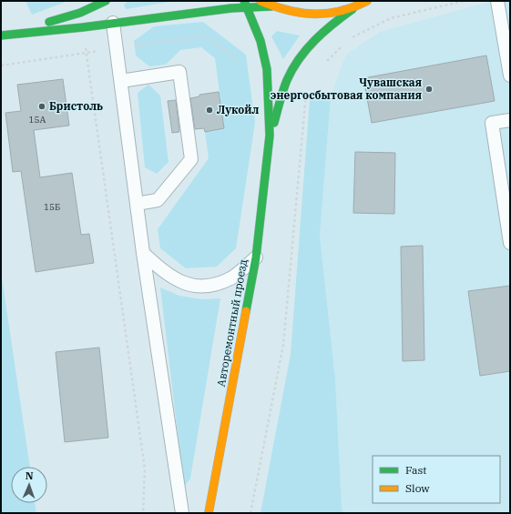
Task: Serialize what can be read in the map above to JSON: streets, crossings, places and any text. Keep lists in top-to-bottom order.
{
  "streets": {
    "street": ["Авторемонтный проезд"]
  },
  "places": ["Чувашская энергосбытовая компания", "Бристоль", "Лукойл"],
  "house_numbers": ["15А", "15Б"],
  "legend": ["Fast", "Slow"],
  "north": "top"
}
